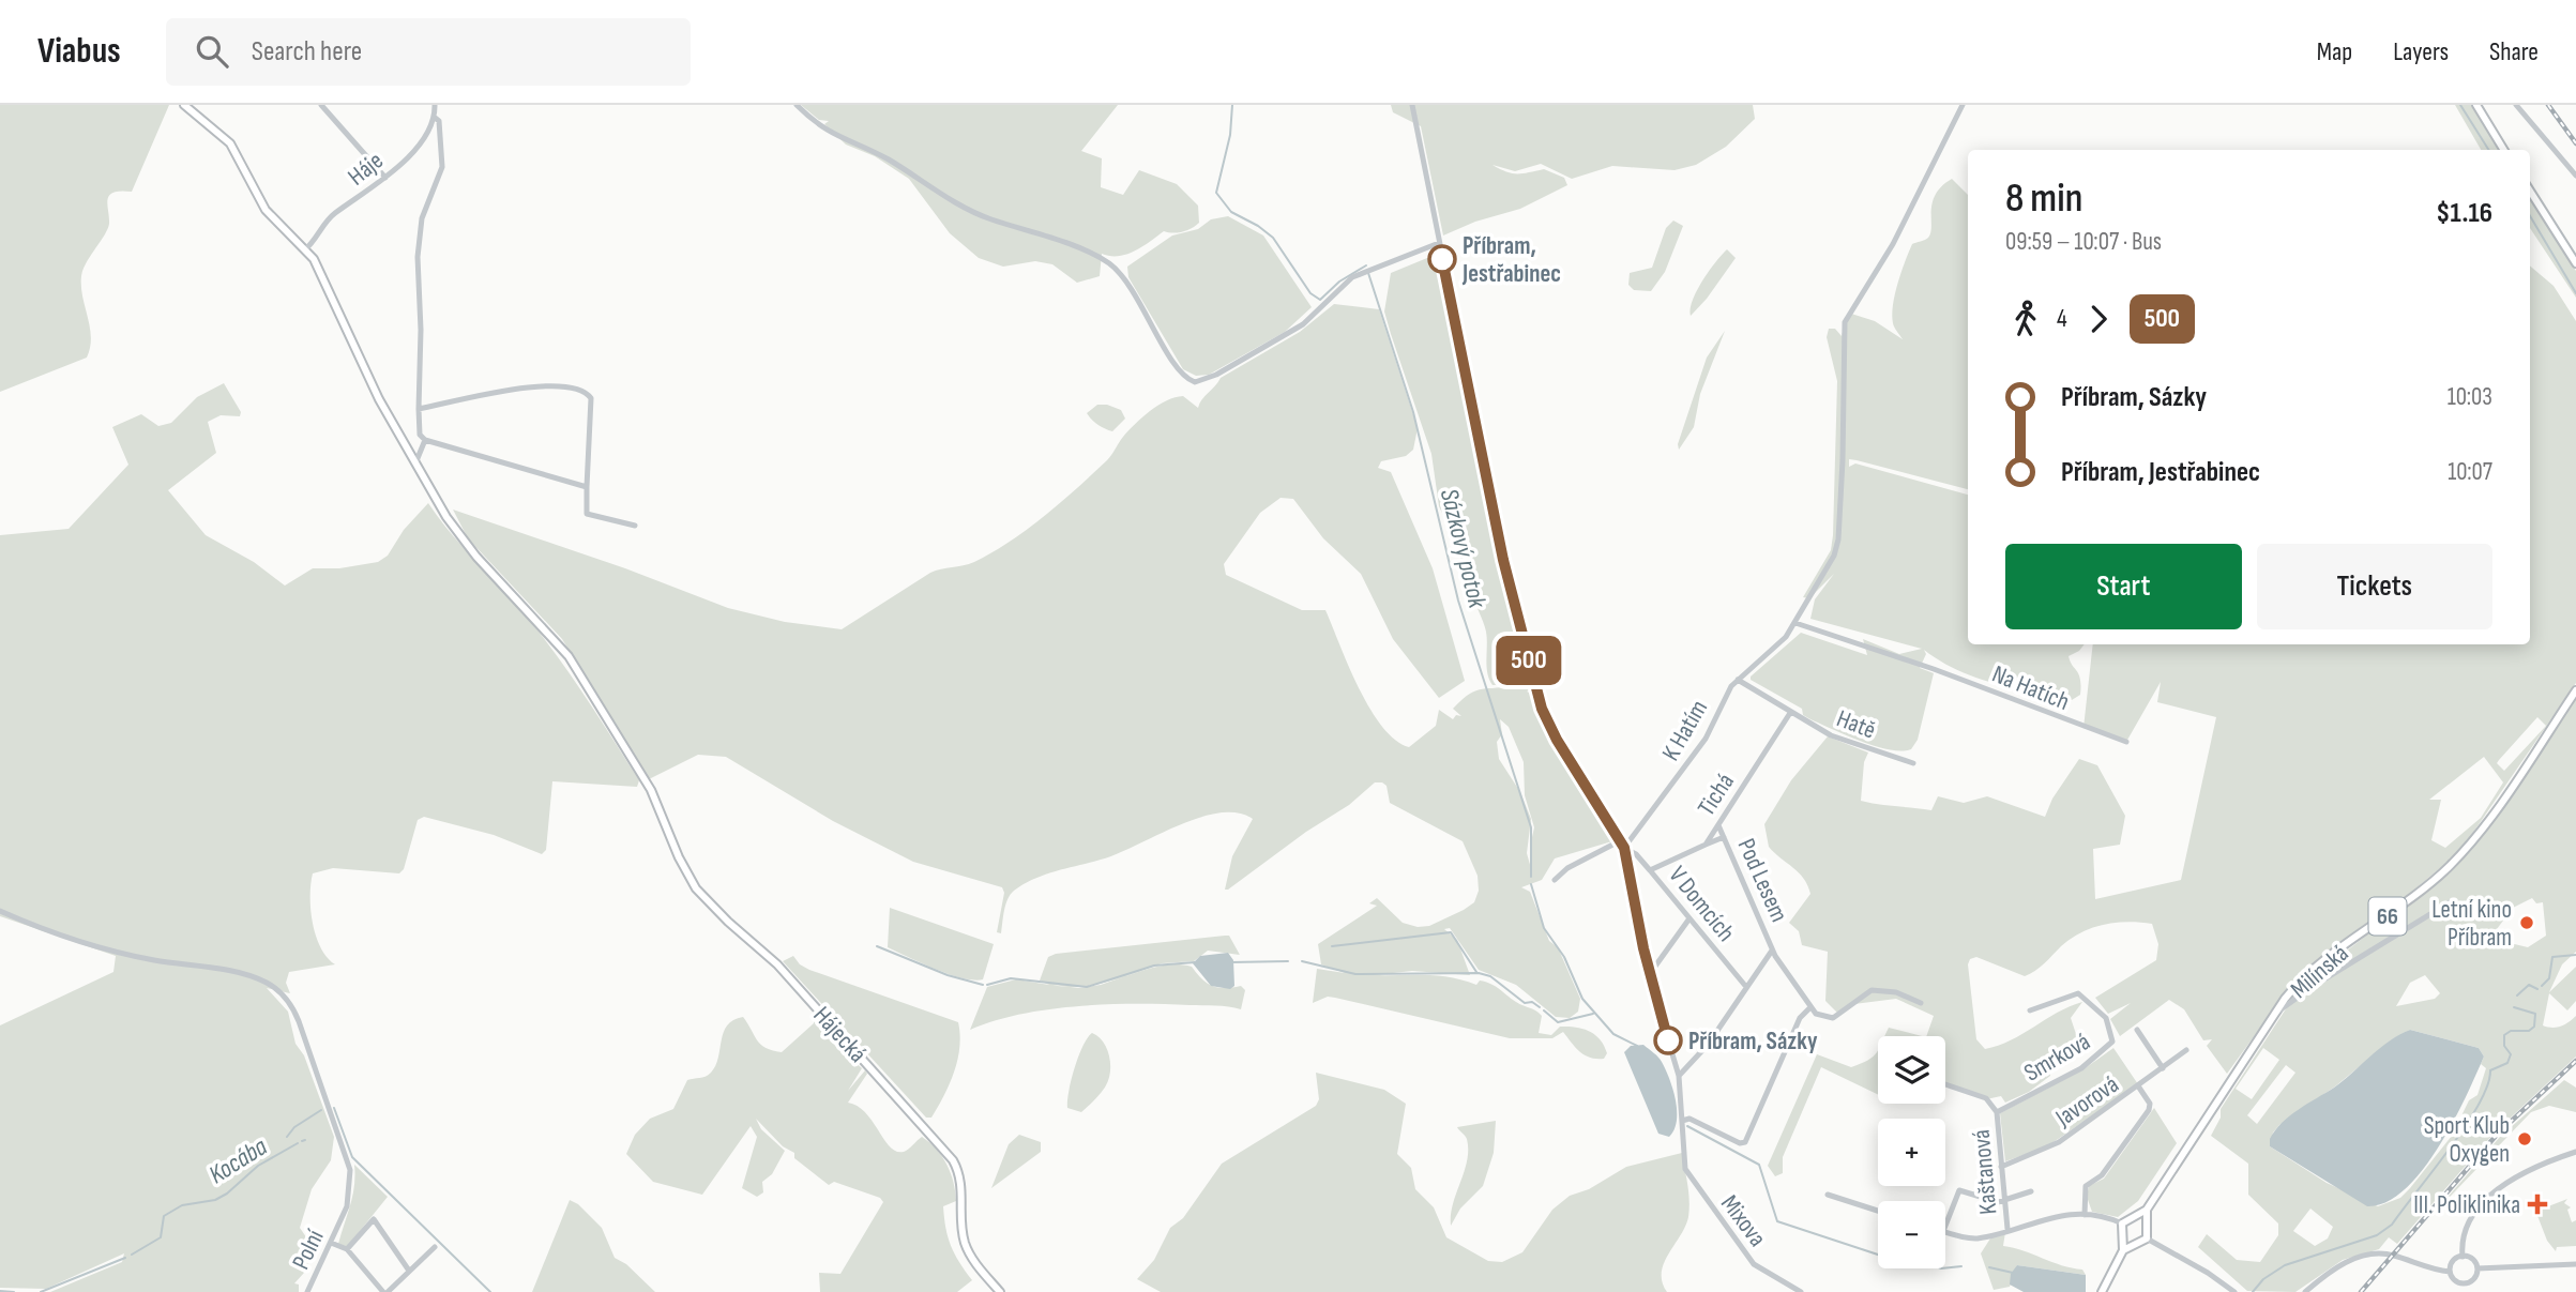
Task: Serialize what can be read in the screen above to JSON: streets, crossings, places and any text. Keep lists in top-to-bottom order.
{
  "streets": {
    "main road": ["66", "Milínská", "Hájecká"],
    "street": [
      "Háje",
      "Na Hatích",
      "Hatě",
      "K Hatím",
      "Tichá",
      "Pod Lesem",
      "V Domcích",
      "Smrková",
      "Javorová",
      "Kaštanová",
      "Mixova",
      "Polní"
    ]
  },
  "crossings": [
    ["Háje", "Hájecká"],
    ["Na Hatích", "K Hatím"],
    ["Hatě", "Tichá"],
    ["K Hatím", "V Domcích"],
    ["K Hatím", "Mixova"],
    ["Tichá", "Pod Lesem"],
    ["Tichá", "V Domcích"],
    ["V Domcích", "Mixova"],
    ["Smrková", "Kaštanová"],
    ["Javorová", "Kaštanová"]
  ],
  "water": ["Sázkový potok", "Kocába"],
  "places": {
    "other": [
      "Příbram, Jestřabinec",
      "Letní kino Příbram",
      "Příbram, Sázky",
      "Sport Klub Oxygen"
    ],
    "health": ["III. Poliklinika"]
  },
  "lines": ["bus line 500"],
  "page": {
    "header": "Viabus",
    "search": "Search here",
    "nav": ["Map", "Layers", "Share"],
    "on_map": "500",
    "heading": ["8 min", "09:59 – 10:07 · Bus", "$1.16"],
    "legs": ["4", "500"],
    "list": [
      {
        "name": "Příbram, Sázky",
        "value": "10:03"
      },
      {
        "name": "Příbram, Jestřabinec",
        "value": "10:07"
      }
    ],
    "buttons": ["Start", "Tickets"],
    "map_buttons": ["+", "−"]
  }
}
